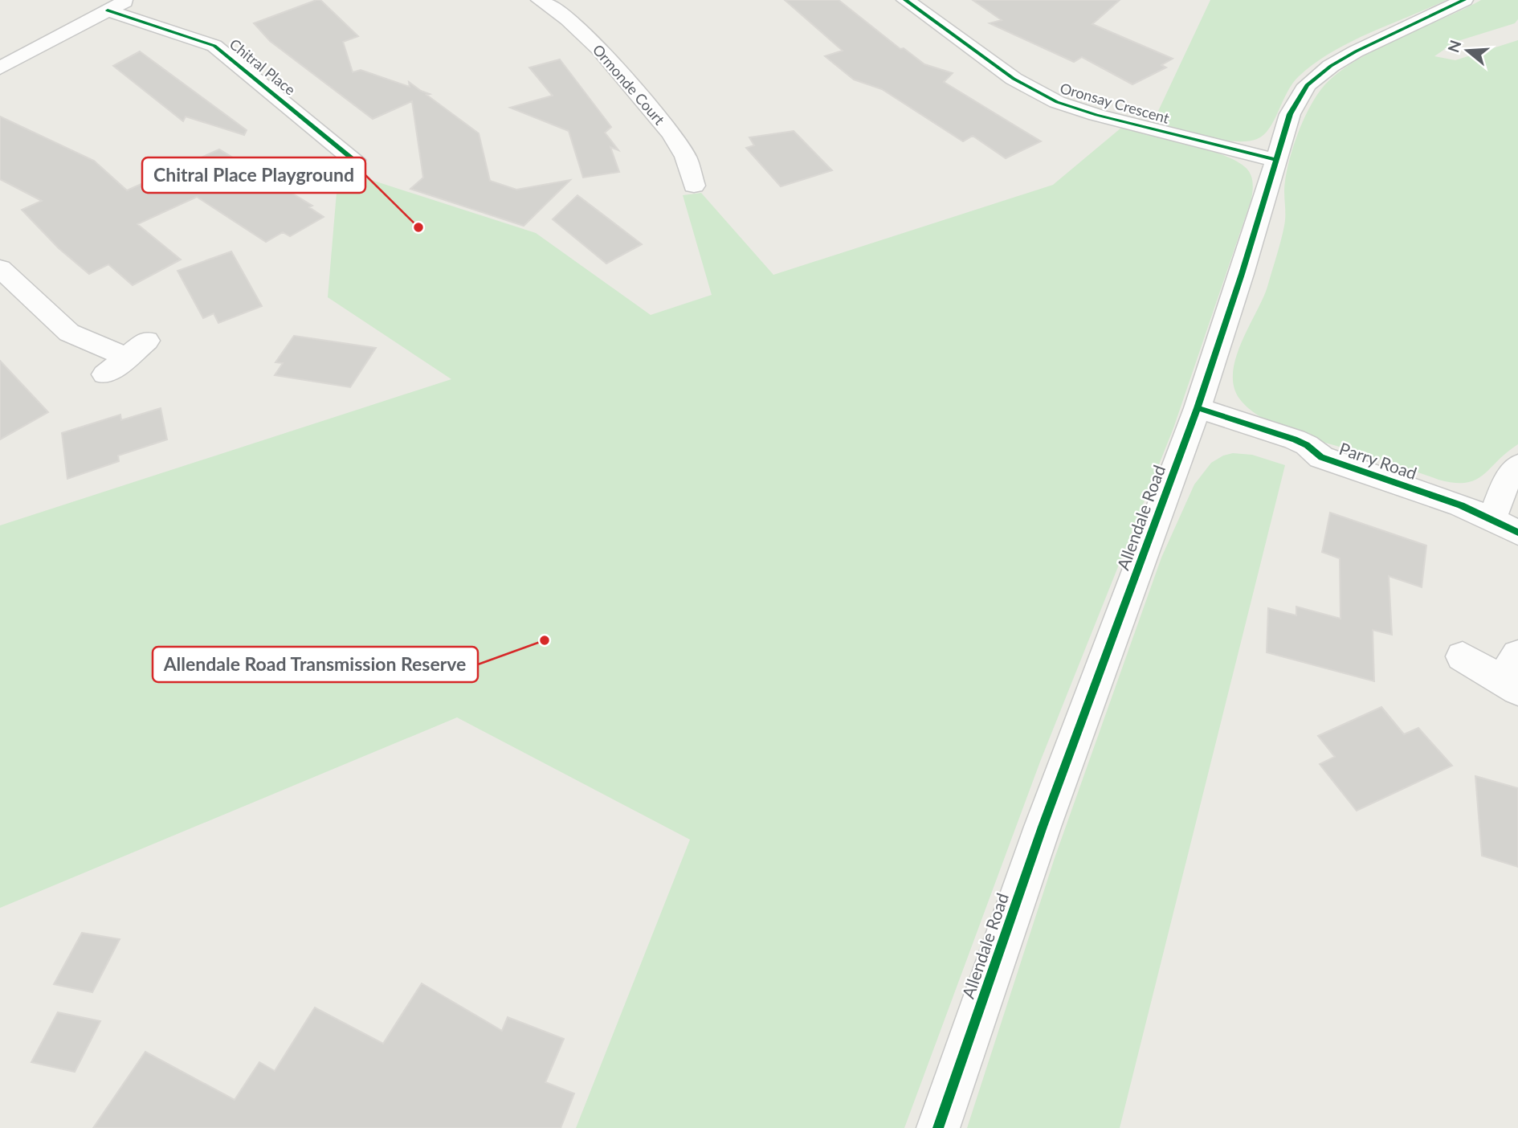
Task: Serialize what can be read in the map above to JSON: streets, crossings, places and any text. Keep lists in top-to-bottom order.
{
  "streets": {
    "street": [
      "Chitral Place",
      "Ormonde Court",
      "Oronsay Crescent",
      "Parry Road",
      "Allendale Road"
    ]
  },
  "crossings": [
    ["Oronsay Crescent", "Allendale Road"],
    ["Parry Road", "Allendale Road"]
  ],
  "places": ["Chitral Place Playground", "Allendale Road Transmission Reserve"],
  "north": "left"
}
